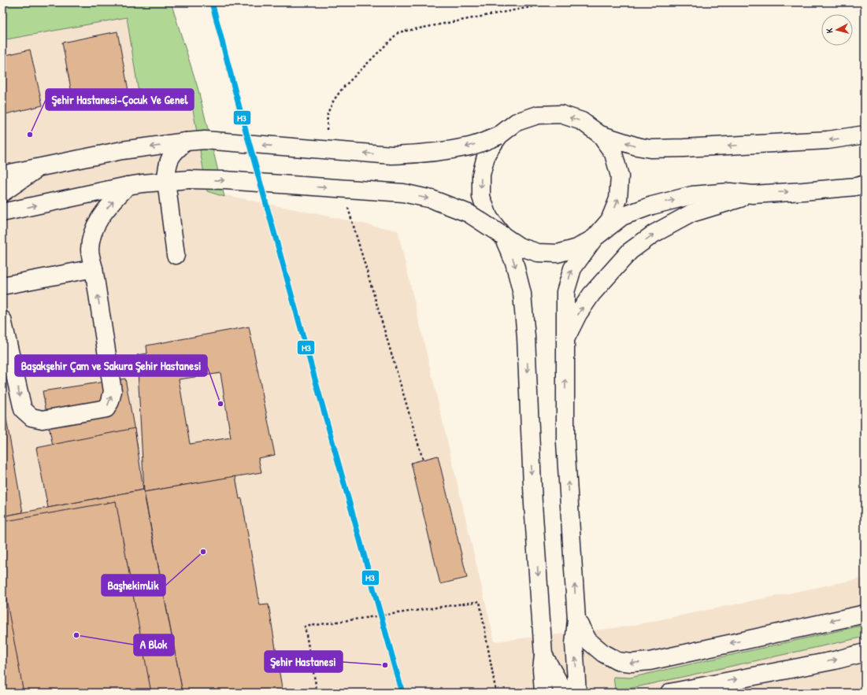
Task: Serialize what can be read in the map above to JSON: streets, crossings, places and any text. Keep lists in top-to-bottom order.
{
  "places": [
    "Şehir Hastanesi-Çocuk Ve Genel",
    "Başakşehir Çam ve Sakura Şehir Hastanesi",
    "Başhekimlik",
    "A Blok",
    "Şehir Hastanesi"
  ],
  "lines": ["transit line M3"],
  "north": "left"
}
